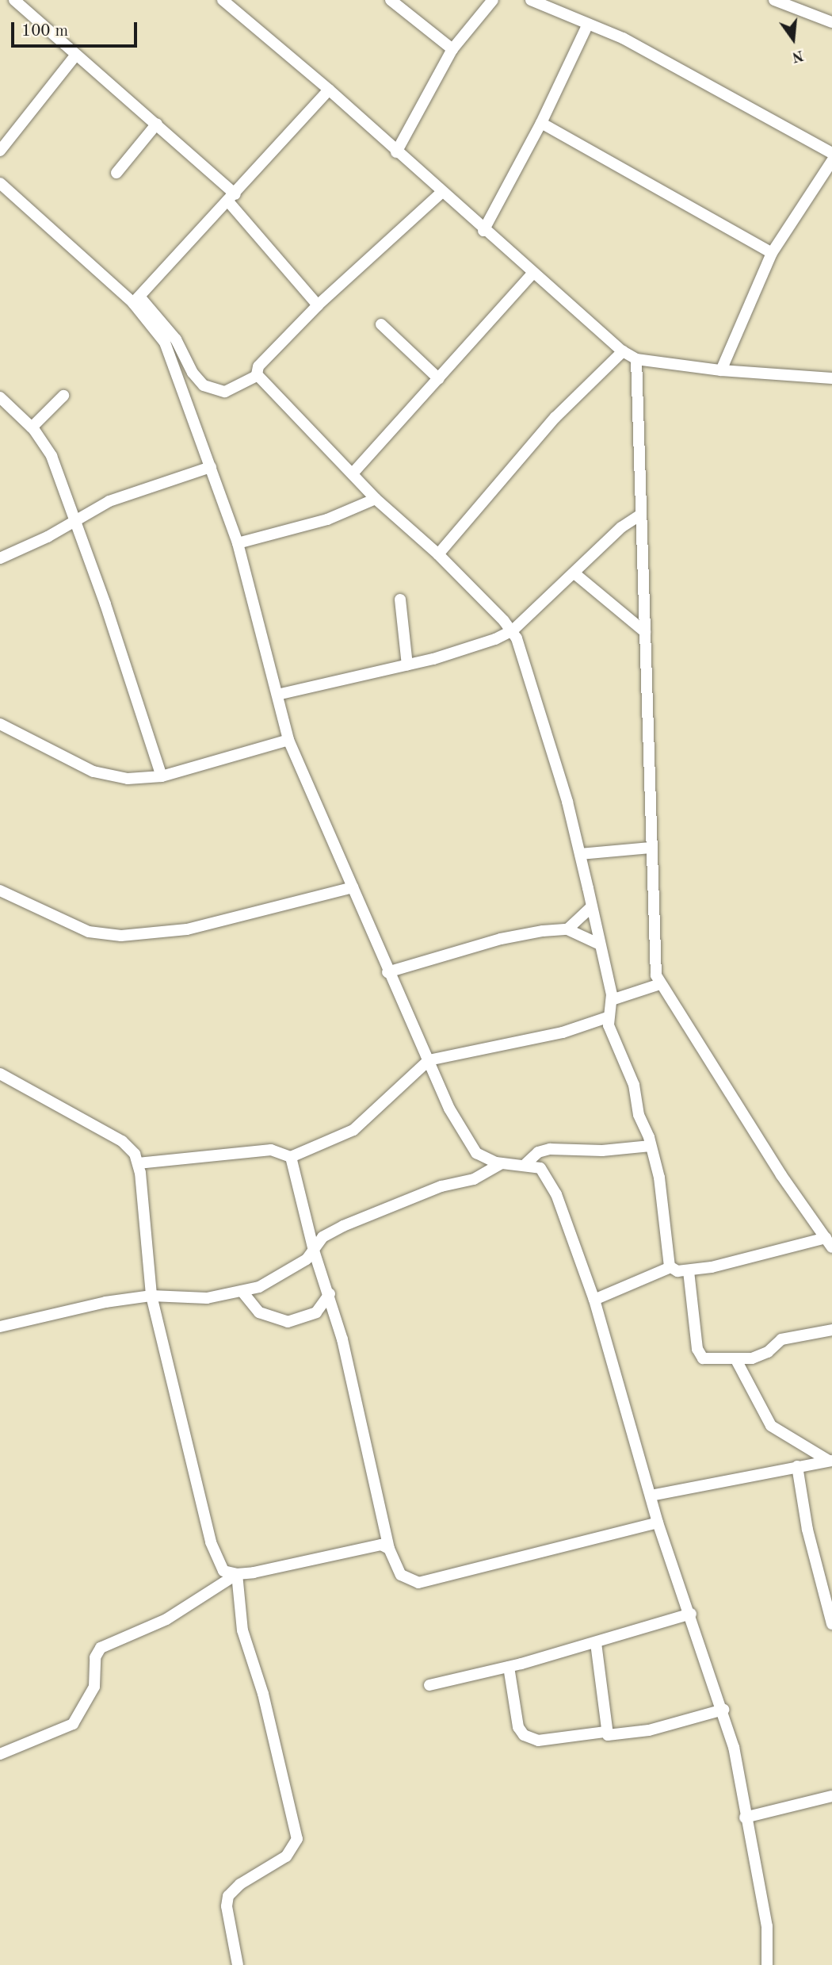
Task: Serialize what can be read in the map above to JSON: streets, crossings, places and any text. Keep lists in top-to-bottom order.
{
  "scale_bar": "100 m",
  "north": "bottom"
}
